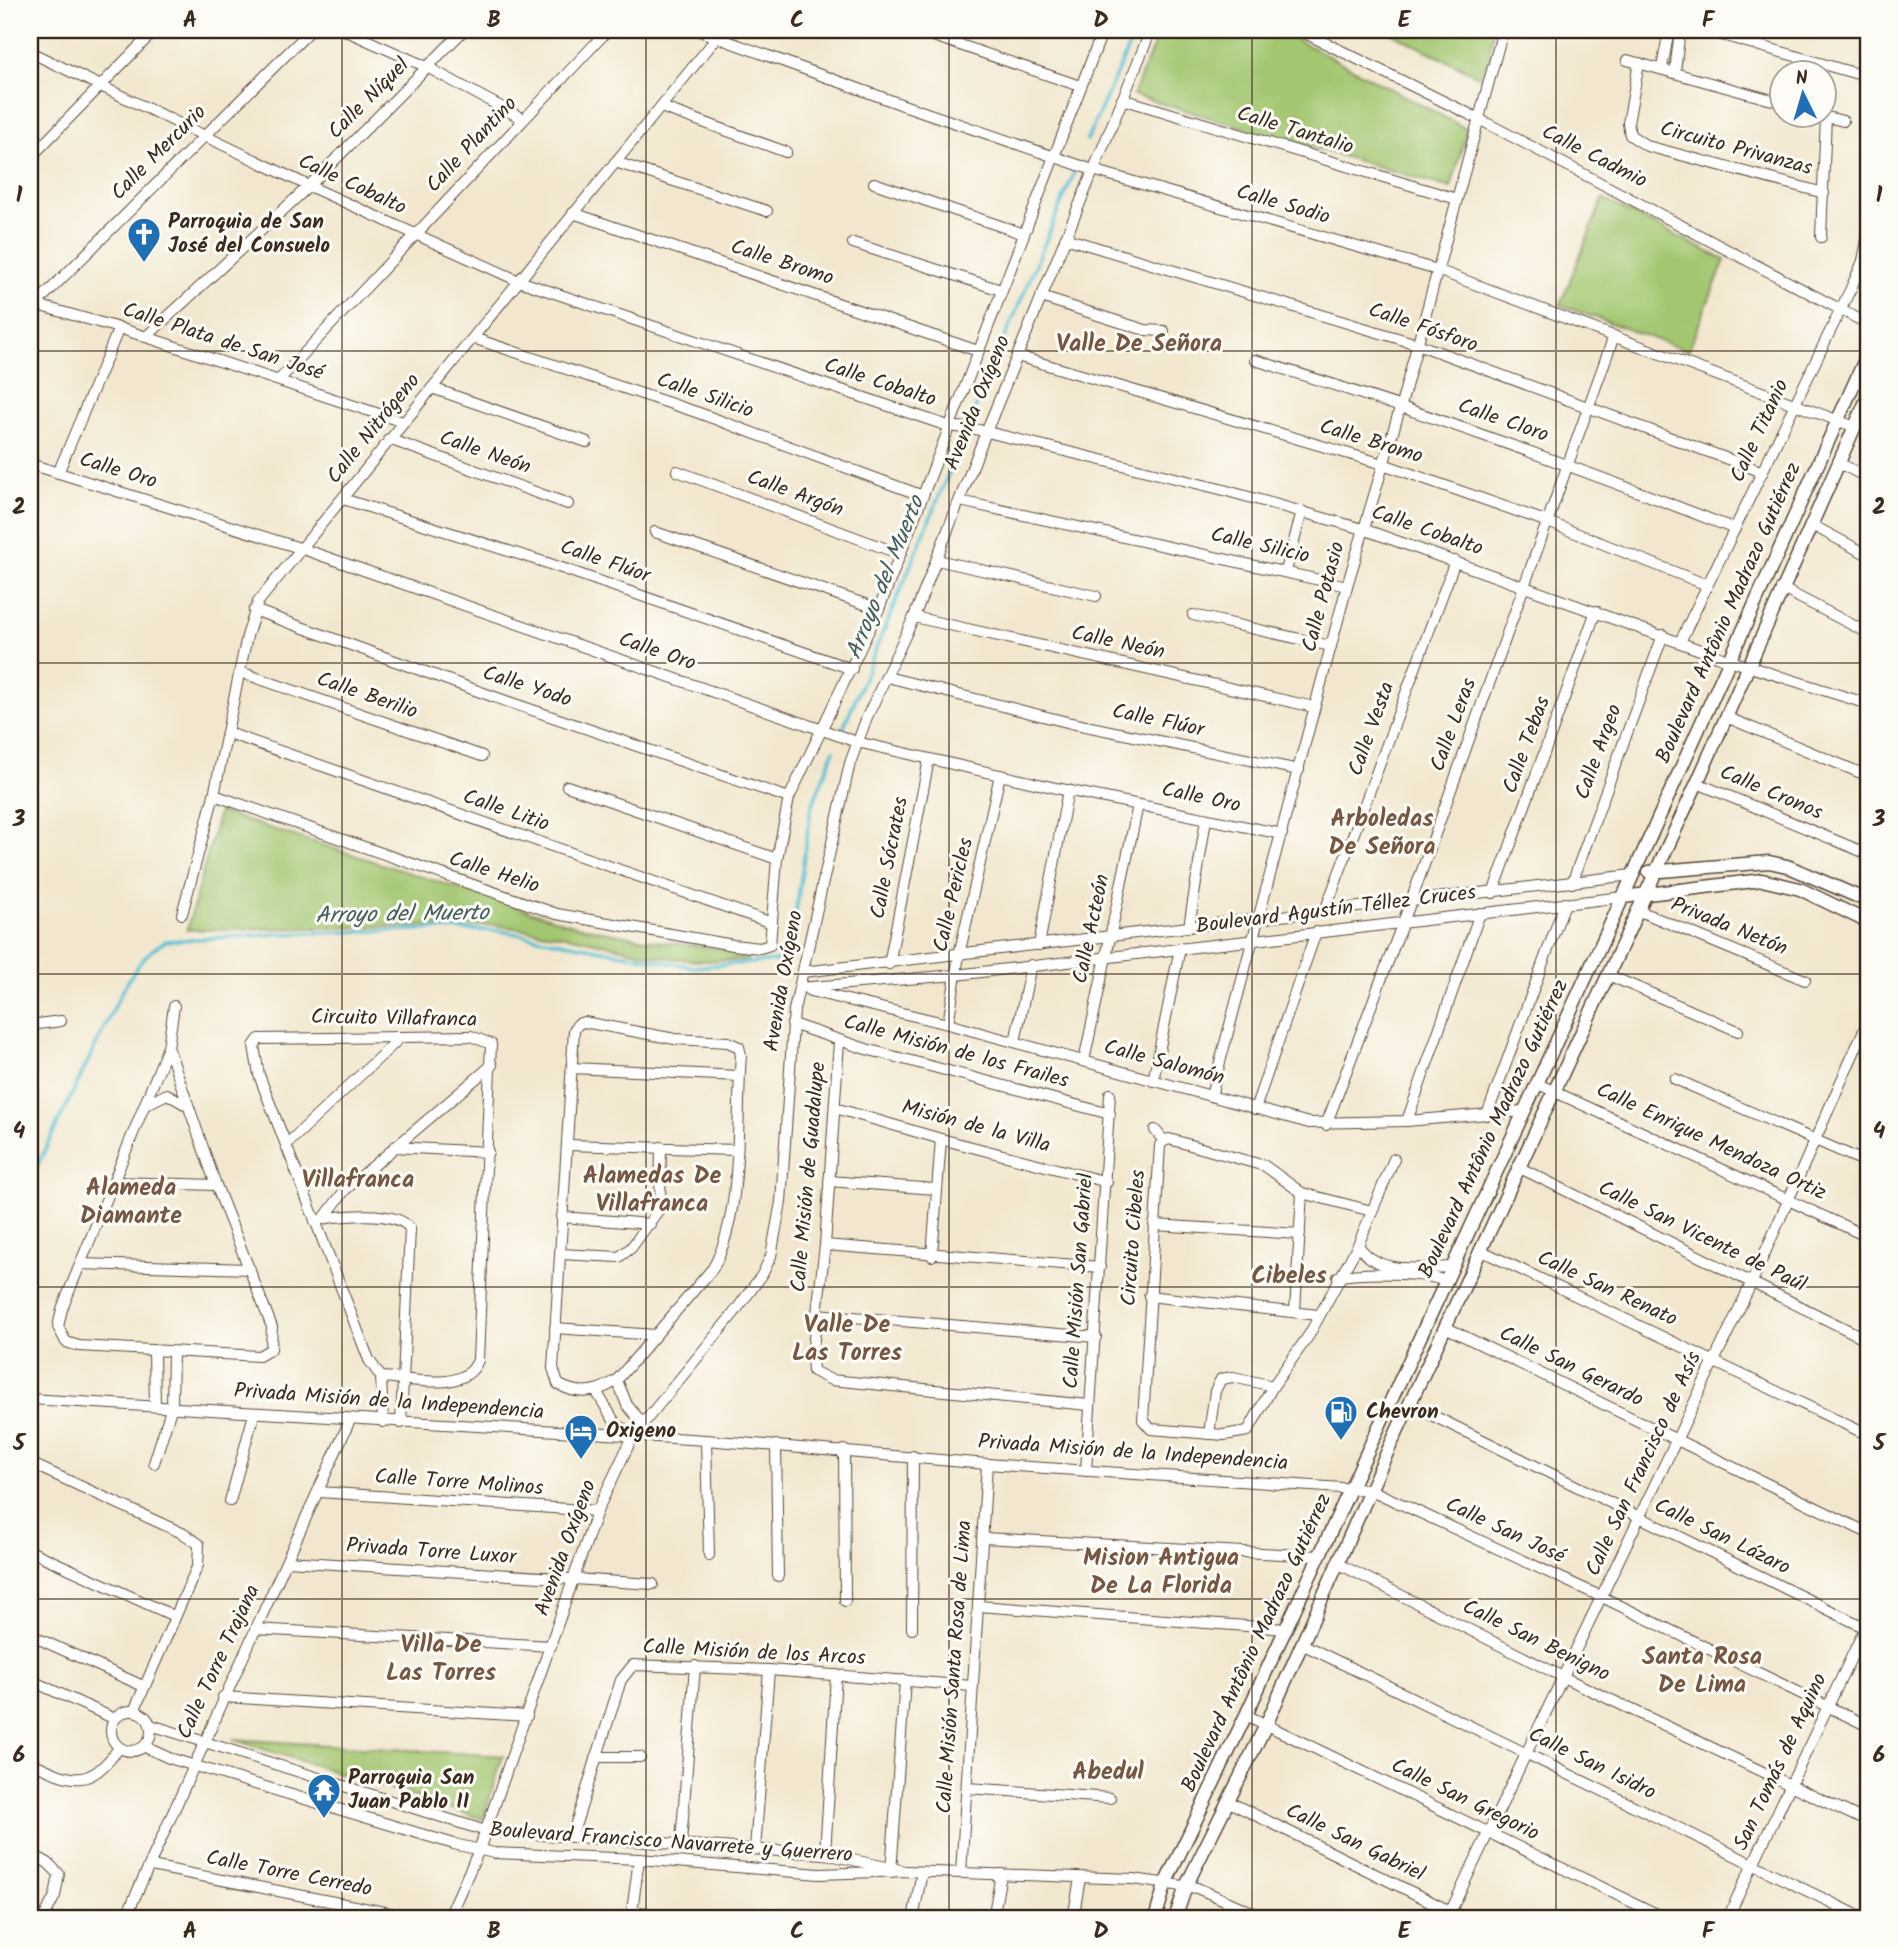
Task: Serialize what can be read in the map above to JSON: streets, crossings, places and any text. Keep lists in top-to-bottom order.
{
  "streets": {
    "street": [
      "Calle Níquel",
      "Calle Tantalio",
      "Calle Plantino",
      "Circuito Privanzas",
      "Calle Mercurio",
      "Calle Cadmio",
      "Calle Cobalto",
      "Calle Sodio",
      "Calle Bromo",
      "Calle Fósforo",
      "Calle Plata de San José",
      "Calle Silicio",
      "Avenida Oxígeno",
      "Calle Cloro",
      "Calle Nitrógeno",
      "Calle Titanio",
      "Calle Neón",
      "Calle Oro",
      "Calle Argón",
      "Calle Flúor",
      "Calle Potasio",
      "Boulevard Antônio Madrazo Gutiérrez",
      "Calle Yodo",
      "Calle Berilio",
      "Calle Leras",
      "Calle Vesta",
      "Calle Tebas",
      "Calle Argeo",
      "Calle Cronos",
      "Calle Litio",
      "Calle Sócrates",
      "Calle Helio",
      "Calle Pericles",
      "Boulevard Agustín Téllez Cruces",
      "Privada Netón",
      "Calle Acteón",
      "Circuito Villafranca",
      "Calle Misión de los Frailes",
      "Calle Salomón",
      "Misión de la Villa",
      "Calle Enrique Mendoza Ortiz",
      "Calle Misión de Guadalupe",
      "Calle San Vicente de Paúl",
      "Circuito Cibeles",
      "Calle Misión San Gabriel",
      "Calle San Renato",
      "Calle San Gerardo",
      "Privada Misión de la Independencia",
      "Calle San Francisco de Asís",
      "Calle Torre Molinos",
      "Calle San José",
      "Calle San Lázaro",
      "Privada Torre Luxor",
      "Calle San Benigno",
      "Calle Misión de los Arcos",
      "Calle Torre Trajana",
      "Calle Misión Santa Rosa de Lima",
      "San Tomás de Aquino",
      "Calle San Isidro",
      "Calle San Gregorio",
      "Boulevard Francisco Navarrete y Guerrero",
      "Calle San Gabriel",
      "Calle Torre Cerredo"
    ]
  },
  "crossings": [
    ["Calle Níquel", "Calle Cobalto"],
    ["Calle Níquel", "Calle Plata de San José"],
    ["Calle Tantalio", "Avenida Oxígeno"],
    ["Calle Tantalio", "Calle Potasio"],
    ["Calle Plantino", "Calle Cobalto"],
    ["Calle Plantino", "Calle Plata de San José"],
    ["Calle Mercurio", "Calle Cobalto"],
    ["Calle Mercurio", "Calle Plata de San José"],
    ["Calle Cadmio", "Calle Titanio"],
    ["Calle Cadmio", "Calle Potasio"],
    ["Calle Cobalto", "Avenida Oxígeno"],
    ["Calle Cobalto", "Calle Nitrógeno"],
    ["Calle Cobalto", "Calle Titanio"],
    ["Calle Cobalto", "Calle Potasio"],
    ["Calle Cobalto", "Boulevard Antônio Madrazo Gutiérrez"],
    ["Calle Cobalto", "Calle Leras"],
    ["Calle Cobalto", "Calle Vesta"],
    ["Calle Cobalto", "Calle Tebas"],
    ["Calle Cobalto", "Calle Argeo"],
    ["Calle Sodio", "Avenida Oxígeno"],
    ["Calle Sodio", "Calle Nitrógeno"],
    ["Calle Sodio", "Calle Titanio"],
    ["Calle Sodio", "Calle Potasio"],
    ["Calle Sodio", "Boulevard Antônio Madrazo Gutiérrez"],
    ["Calle Sodio", "Calle Leras"],
    ["Calle Bromo", "Avenida Oxígeno"],
    ["Calle Bromo", "Calle Nitrógeno"],
    ["Calle Bromo", "Calle Titanio"],
    ["Calle Bromo", "Calle Potasio"],
    ["Calle Bromo", "Calle Leras"],
    ["Calle Fósforo", "Avenida Oxígeno"],
    ["Calle Fósforo", "Calle Titanio"],
    ["Calle Fósforo", "Calle Potasio"],
    ["Calle Fósforo", "Calle Leras"],
    ["Calle Plata de San José", "Calle Nitrógeno"],
    ["Calle Silicio", "Avenida Oxígeno"],
    ["Calle Silicio", "Calle Nitrógeno"],
    ["Calle Silicio", "Calle Potasio"],
    ["Avenida Oxígeno", "Calle Neón"],
    ["Avenida Oxígeno", "Calle Oro"],
    ["Avenida Oxígeno", "Calle Argón"],
    ["Avenida Oxígeno", "Calle Flúor"],
    ["Avenida Oxígeno", "Calle Yodo"],
    ["Avenida Oxígeno", "Calle Litio"],
    ["Avenida Oxígeno", "Calle Helio"],
    ["Avenida Oxígeno", "Boulevard Agustín Téllez Cruces"],
    ["Avenida Oxígeno", "Calle Misión de los Frailes"],
    ["Avenida Oxígeno", "Calle Salomón"],
    ["Avenida Oxígeno", "Privada Misión de la Independencia"],
    ["Avenida Oxígeno", "Calle Torre Molinos"],
    ["Avenida Oxígeno", "Privada Torre Luxor"],
    ["Avenida Oxígeno", "Boulevard Francisco Navarrete y Guerrero"],
    ["Calle Cloro", "Calle Titanio"],
    ["Calle Cloro", "Calle Potasio"],
    ["Calle Cloro", "Calle Leras"],
    ["Calle Nitrógeno", "Calle Neón"],
    ["Calle Nitrógeno", "Calle Oro"],
    ["Calle Nitrógeno", "Calle Flúor"],
    ["Calle Nitrógeno", "Calle Yodo"],
    ["Calle Nitrógeno", "Calle Berilio"],
    ["Calle Nitrógeno", "Calle Litio"],
    ["Calle Nitrógeno", "Calle Helio"],
    ["Calle Neón", "Calle Potasio"],
    ["Calle Oro", "Calle Potasio"],
    ["Calle Oro", "Calle Sócrates"],
    ["Calle Oro", "Calle Pericles"],
    ["Calle Oro", "Calle Acteón"],
    ["Calle Flúor", "Calle Potasio"],
    ["Calle Potasio", "Boulevard Agustín Téllez Cruces"],
    ["Calle Potasio", "Calle Salomón"],
    ["Boulevard Antônio Madrazo Gutiérrez", "Calle Cronos"],
    ["Boulevard Antônio Madrazo Gutiérrez", "Boulevard Agustín Téllez Cruces"],
    ["Boulevard Antônio Madrazo Gutiérrez", "Privada Netón"],
    ["Boulevard Antônio Madrazo Gutiérrez", "Calle Salomón"],
    ["Boulevard Antônio Madrazo Gutiérrez", "Calle Enrique Mendoza Ortiz"],
    ["Boulevard Antônio Madrazo Gutiérrez", "Calle San Vicente de Paúl"],
    ["Boulevard Antônio Madrazo Gutiérrez", "Calle San Renato"],
    ["Boulevard Antônio Madrazo Gutiérrez", "Calle San Gerardo"],
    ["Boulevard Antônio Madrazo Gutiérrez", "Privada Misión de la Independencia"],
    ["Boulevard Antônio Madrazo Gutiérrez", "Calle San José"],
    ["Boulevard Antônio Madrazo Gutiérrez", "Calle San Lázaro"],
    ["Boulevard Antônio Madrazo Gutiérrez", "Calle San Benigno"],
    ["Boulevard Antônio Madrazo Gutiérrez", "Calle San Isidro"],
    ["Boulevard Antônio Madrazo Gutiérrez", "Calle San Gregorio"],
    ["Boulevard Antônio Madrazo Gutiérrez", "Boulevard Francisco Navarrete y Guerrero"],
    ["Boulevard Antônio Madrazo Gutiérrez", "Calle San Gabriel"],
    ["Calle Leras", "Boulevard Agustín Téllez Cruces"],
    ["Calle Leras", "Calle Salomón"],
    ["Calle Vesta", "Boulevard Agustín Téllez Cruces"],
    ["Calle Tebas", "Boulevard Agustín Téllez Cruces"],
    ["Calle Argeo", "Boulevard Agustín Téllez Cruces"],
    ["Calle Sócrates", "Boulevard Agustín Téllez Cruces"],
    ["Calle Pericles", "Boulevard Agustín Téllez Cruces"],
    ["Calle Pericles", "Calle Salomón"],
    ["Boulevard Agustín Téllez Cruces", "Calle Acteón"],
    ["Boulevard Agustín Téllez Cruces", "Calle Salomón"],
    ["Calle Acteón", "Calle Salomón"],
    ["Circuito Villafranca", "Privada Misión de la Independencia"],
    ["Calle Misión de los Frailes", "Calle Misión de Guadalupe"],
    ["Calle Misión de los Frailes", "Calle Misión San Gabriel"],
    ["Misión de la Villa", "Calle Misión de Guadalupe"],
    ["Misión de la Villa", "Calle Misión San Gabriel"],
    ["Calle Enrique Mendoza Ortiz", "Calle San Francisco de Asís"],
    ["Calle Misión de Guadalupe", "Calle Misión San Gabriel"],
    ["Calle San Vicente de Paúl", "Calle San Francisco de Asís"],
    ["Calle Misión San Gabriel", "Privada Misión de la Independencia"],
    ["Calle San Renato", "Calle San Francisco de Asís"],
    ["Calle San Gerardo", "Calle San Francisco de Asís"],
    ["Privada Misión de la Independencia", "Calle San José"],
    ["Privada Misión de la Independencia", "Calle Torre Trajana"],
    ["Privada Misión de la Independencia", "Calle Misión Santa Rosa de Lima"],
    ["Calle San Francisco de Asís", "Calle San José"],
    ["Calle San Francisco de Asís", "Calle San Lázaro"],
    ["Calle San Francisco de Asís", "Calle San Benigno"],
    ["Calle San Francisco de Asís", "Calle San Isidro"],
    ["Calle San Francisco de Asís", "Calle San Gregorio"],
    ["Calle San Francisco de Asís", "Calle San Gabriel"],
    ["Calle Torre Molinos", "Calle Torre Trajana"],
    ["Calle San José", "San Tomás de Aquino"],
    ["Calle San Lázaro", "San Tomás de Aquino"],
    ["Privada Torre Luxor", "Calle Torre Trajana"],
    ["Calle San Benigno", "San Tomás de Aquino"],
    ["Calle Misión de los Arcos", "Calle Misión Santa Rosa de Lima"],
    ["Calle Misión de los Arcos", "Boulevard Francisco Navarrete y Guerrero"],
    ["Calle Torre Trajana", "Boulevard Francisco Navarrete y Guerrero"],
    ["Calle Torre Trajana", "Calle Torre Cerredo"],
    ["Calle Misión Santa Rosa de Lima", "Boulevard Francisco Navarrete y Guerrero"],
    ["San Tomás de Aquino", "Calle San Isidro"]
  ],
  "districts": [
    "Valle De Señora",
    "Arboledas De Señora",
    "Alamedas De Villafranca",
    "Villafranca",
    "Alameda Diamante",
    "Cibeles",
    "Valle De Las Torres",
    "Mision Antigua De La Florida",
    "Villa De Las Torres",
    "Santa Rosa De Lima",
    "Abedul"
  ],
  "water": ["Arroyo del Muerto"],
  "places": {
    "church": ["Parroquia de San José del Consuelo"],
    "fuel station": ["Chevron"],
    "hotel": ["Oxigeno"],
    "temple": ["Parroquia San Juan Pablo II"]
  },
  "north": "top",
  "grid": {
    "columns": [
      "A",
      "B",
      "C",
      "D",
      "E",
      "F"
    ],
    "rows": [
      "1",
      "2",
      "3",
      "4",
      "5",
      "6"
    ]
  }
}
